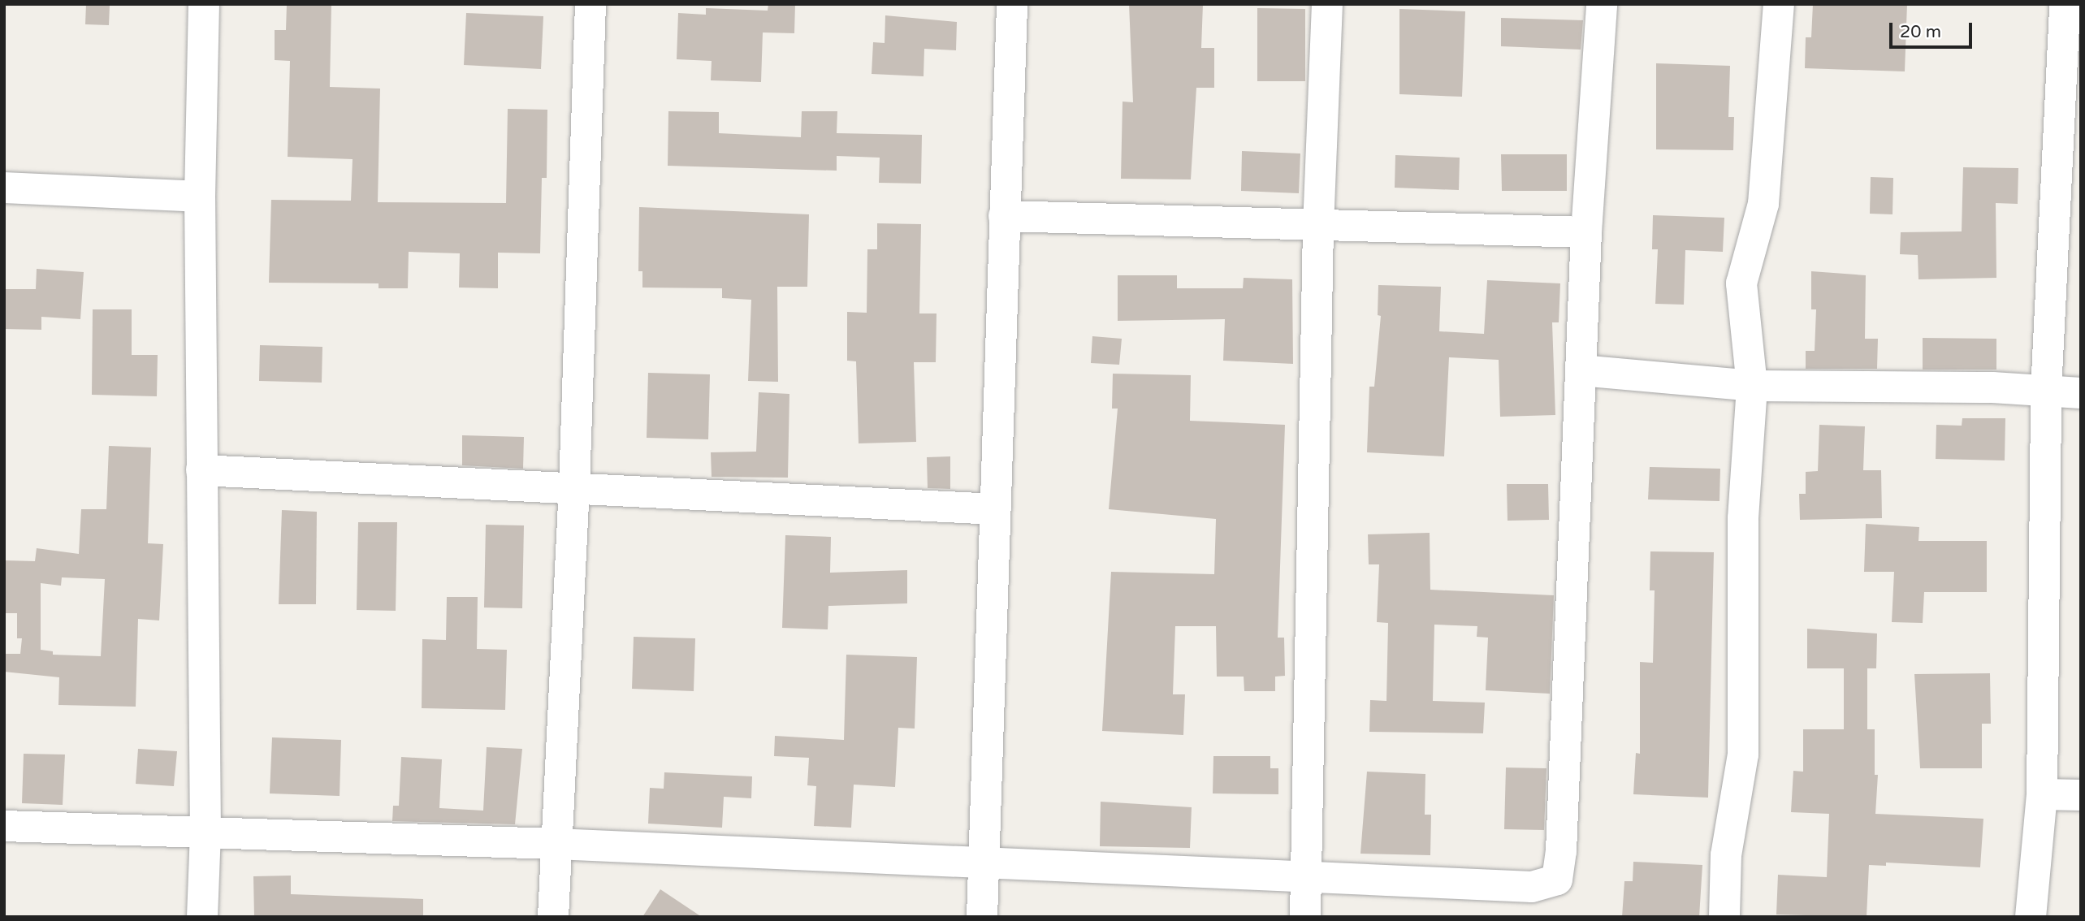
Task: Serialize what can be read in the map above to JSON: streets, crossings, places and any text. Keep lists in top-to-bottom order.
{
  "scale_bar": "20 m"
}
